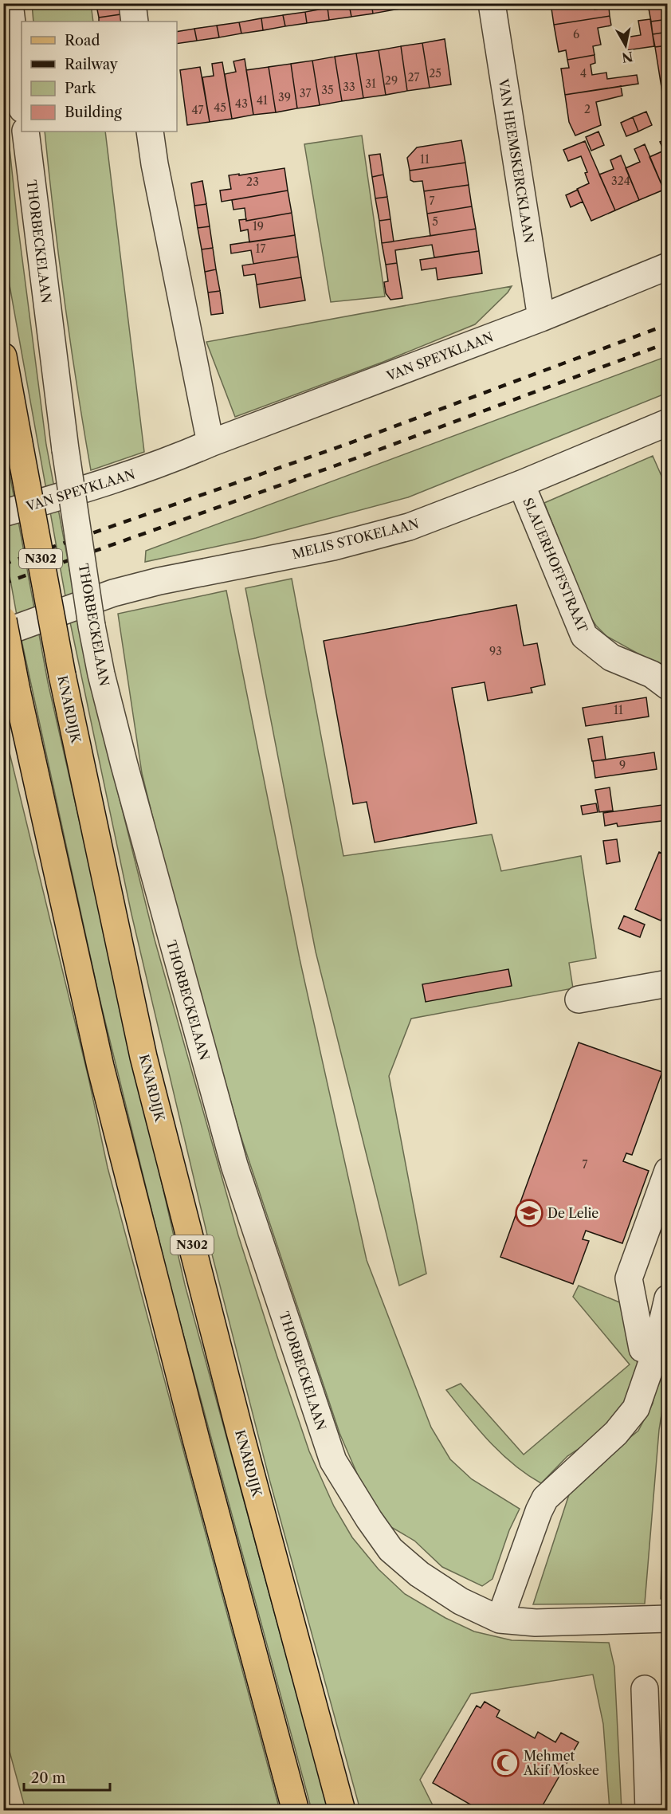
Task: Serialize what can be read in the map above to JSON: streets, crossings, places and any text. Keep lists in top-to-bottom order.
{
  "streets": {
    "main road": ["N302", "KNARDIJK"],
    "street": [
      "VAN HEEMSKERCKLAAN",
      "THORBECKELAAN",
      "VAN SPEYKLAAN",
      "MELIS STOKELAAN",
      "SLAUERHOFFSTRAAT"
    ]
  },
  "crossings": [
    ["VAN HEEMSKERCKLAAN", "VAN SPEYKLAAN"],
    ["MELIS STOKELAAN", "SLAUERHOFFSTRAAT"]
  ],
  "places": {
    "school or university": ["De Lelie"],
    "mosque": ["Mehmet Akif Moskee"]
  },
  "house_numbers": [
    "6",
    "25",
    "4",
    "27",
    "29",
    "31",
    "33",
    "35",
    "37",
    "39",
    "41",
    "43",
    "45",
    "2",
    "47",
    "11",
    "324",
    "23",
    "7",
    "5",
    "19",
    "17",
    "93",
    "11",
    "9",
    "7"
  ],
  "legend": [
    "Road",
    "Railway",
    "Park",
    "Building"
  ],
  "scale_bar": "20 m",
  "north": "bottom"
}
